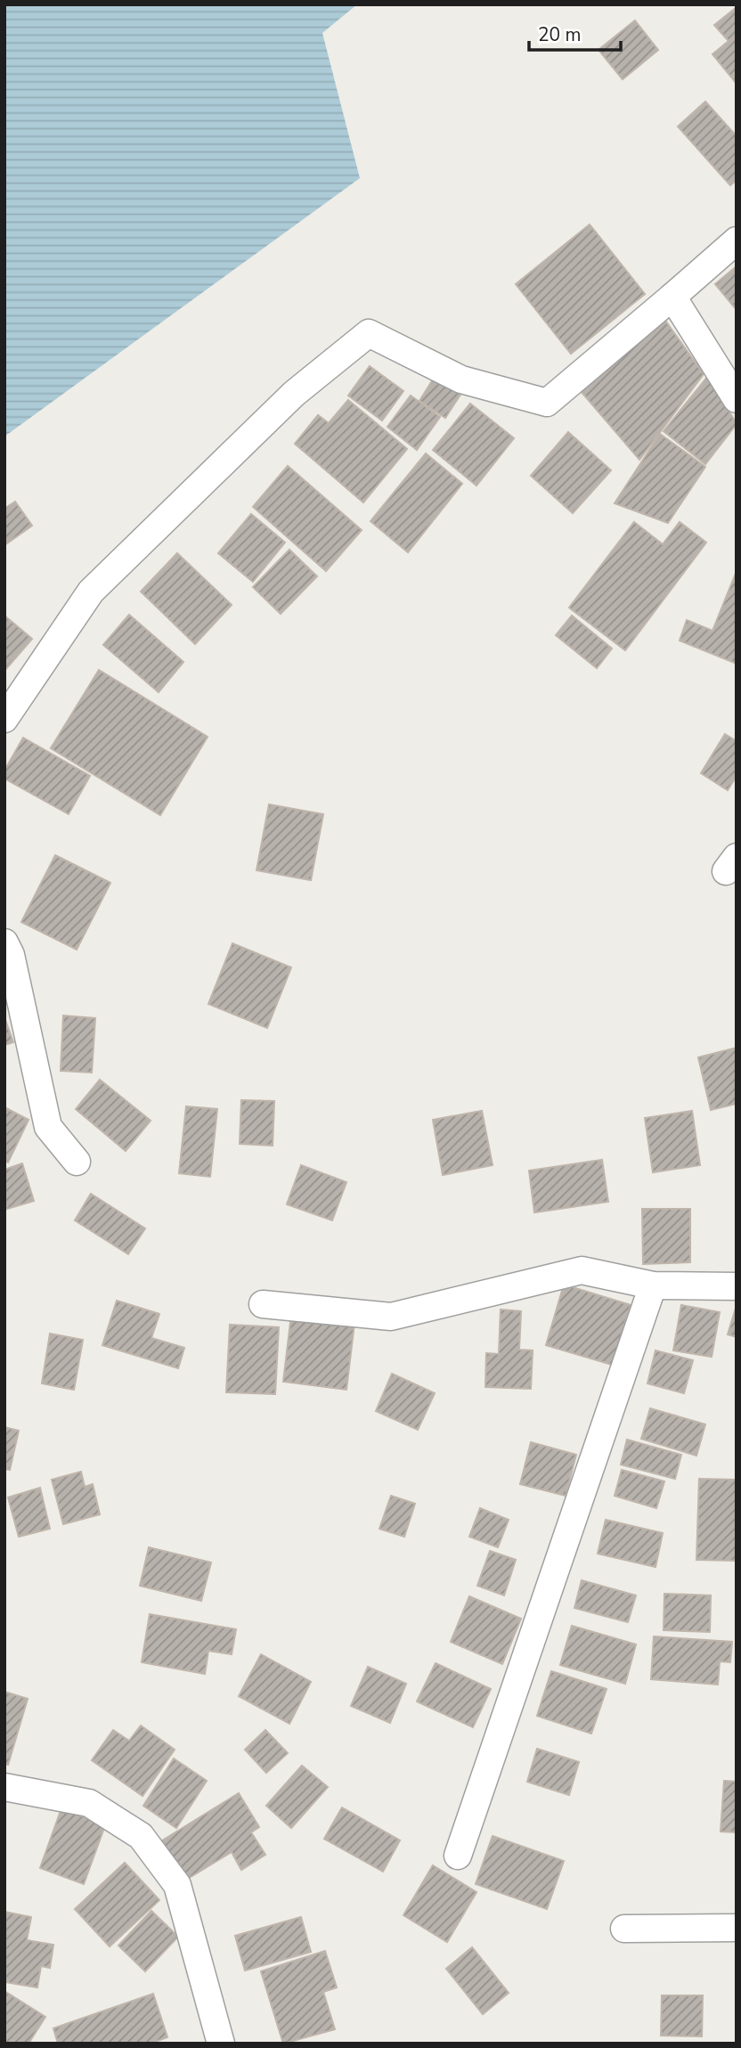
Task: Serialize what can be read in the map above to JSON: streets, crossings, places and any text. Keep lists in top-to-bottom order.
{
  "scale_bar": "20 m"
}
